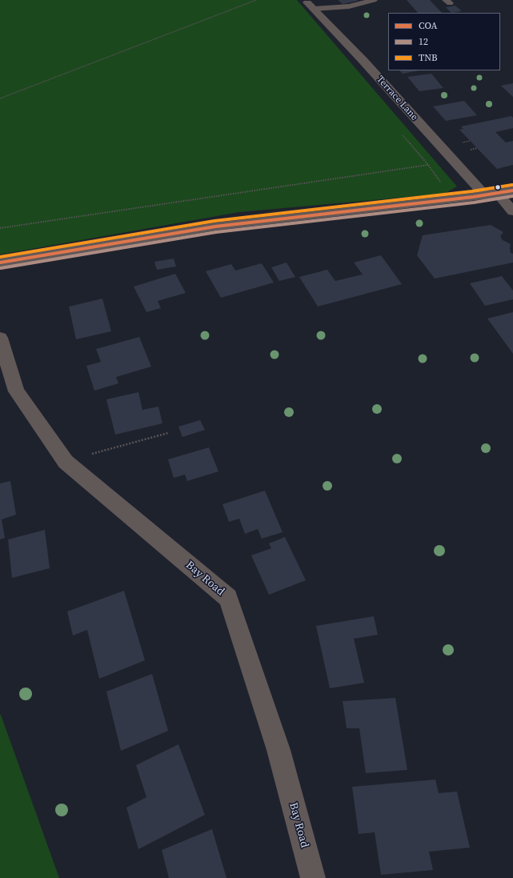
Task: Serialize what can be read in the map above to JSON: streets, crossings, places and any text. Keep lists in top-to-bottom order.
{
  "streets": {
    "street": ["Terrace Lane", "Bay Road"]
  },
  "lines": ["transit line TNB", "transit line COA", "transit line 12"],
  "legend": ["COA", "12", "TNB"]
}
